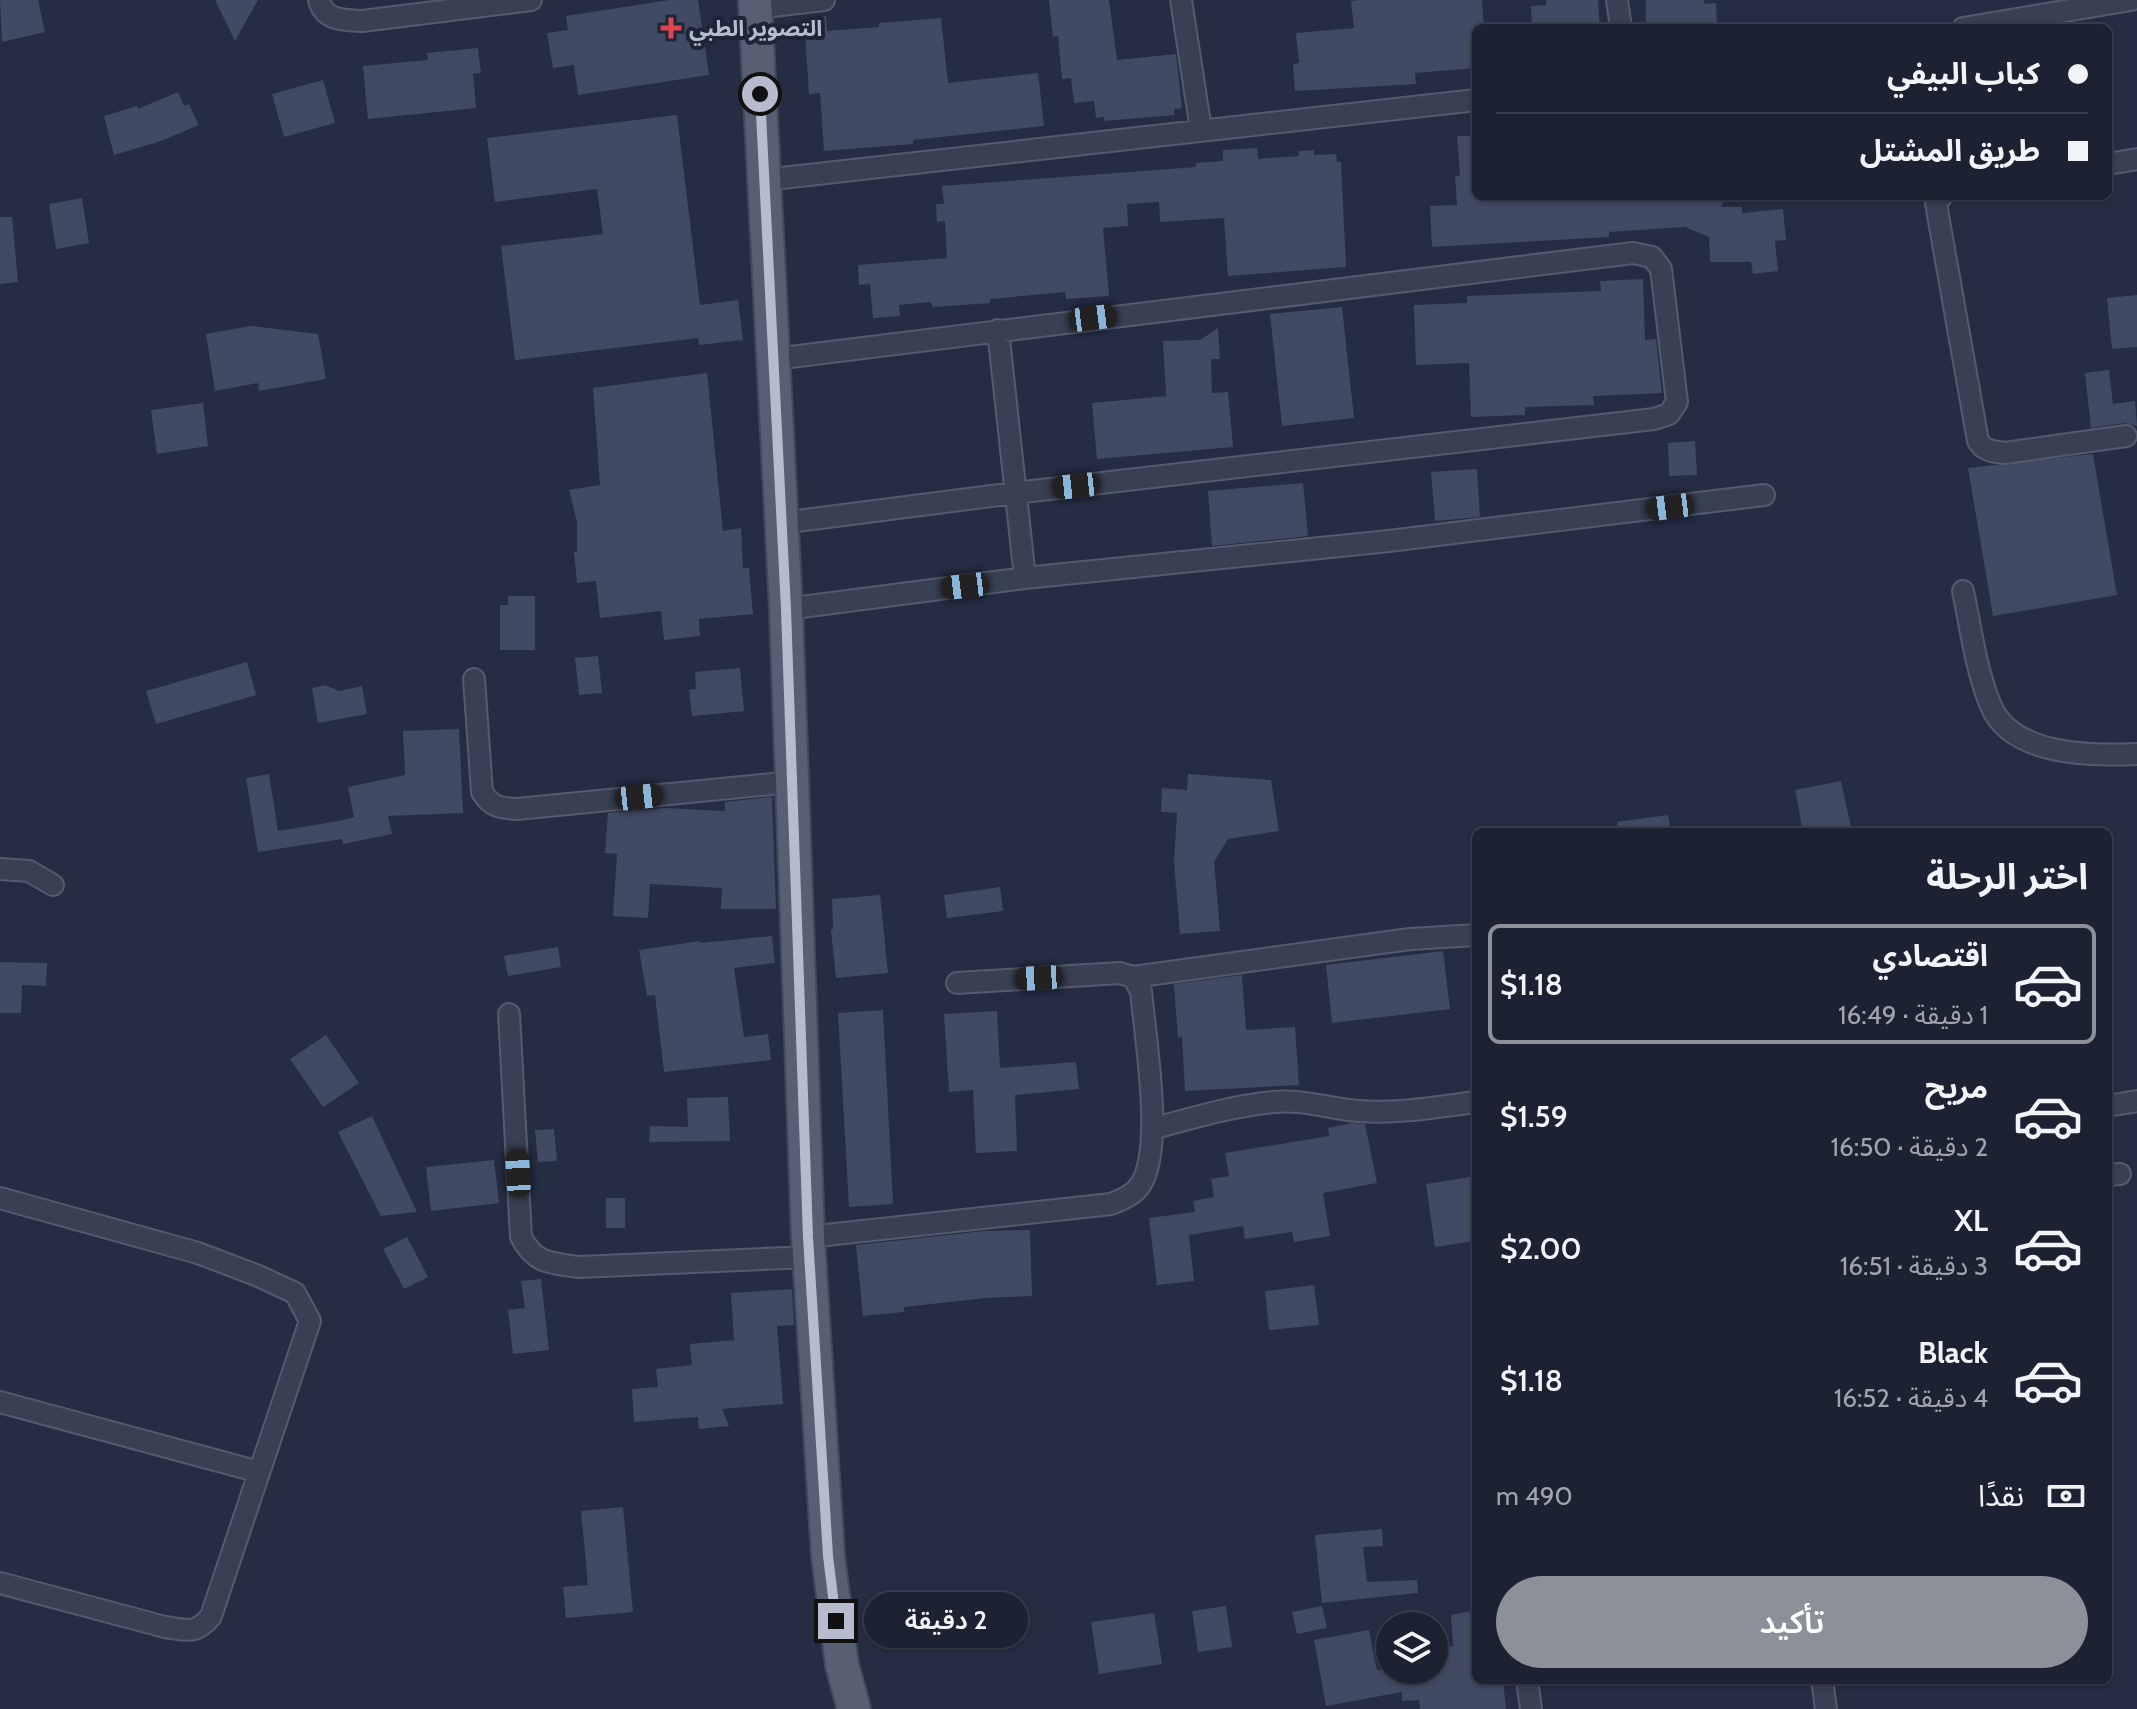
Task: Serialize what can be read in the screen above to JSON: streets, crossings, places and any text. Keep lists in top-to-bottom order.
{
  "places": {
    "health": ["التصوير الطبي"]
  },
  "page": {
    "banner": ["كباب البيفي", "طريق المشتل"],
    "heading": "اختر الرحلة",
    "list": [
      {
        "name": "اقتصادي",
        "note": "1 دقيقة · 16:49",
        "value": "$1.18"
      },
      {
        "name": "مريح",
        "note": "2 دقيقة · 16:50",
        "value": "$1.59"
      },
      {
        "name": "XL",
        "note": "3 دقيقة · 16:51",
        "value": "$2.00"
      },
      {
        "name": "Black",
        "note": "4 دقيقة · 16:52",
        "value": "$1.18"
      }
    ],
    "pay": ["نقدًا", "490 m"],
    "buttons": "تأكيد",
    "bubble": "2 دقيقة"
  }
}
